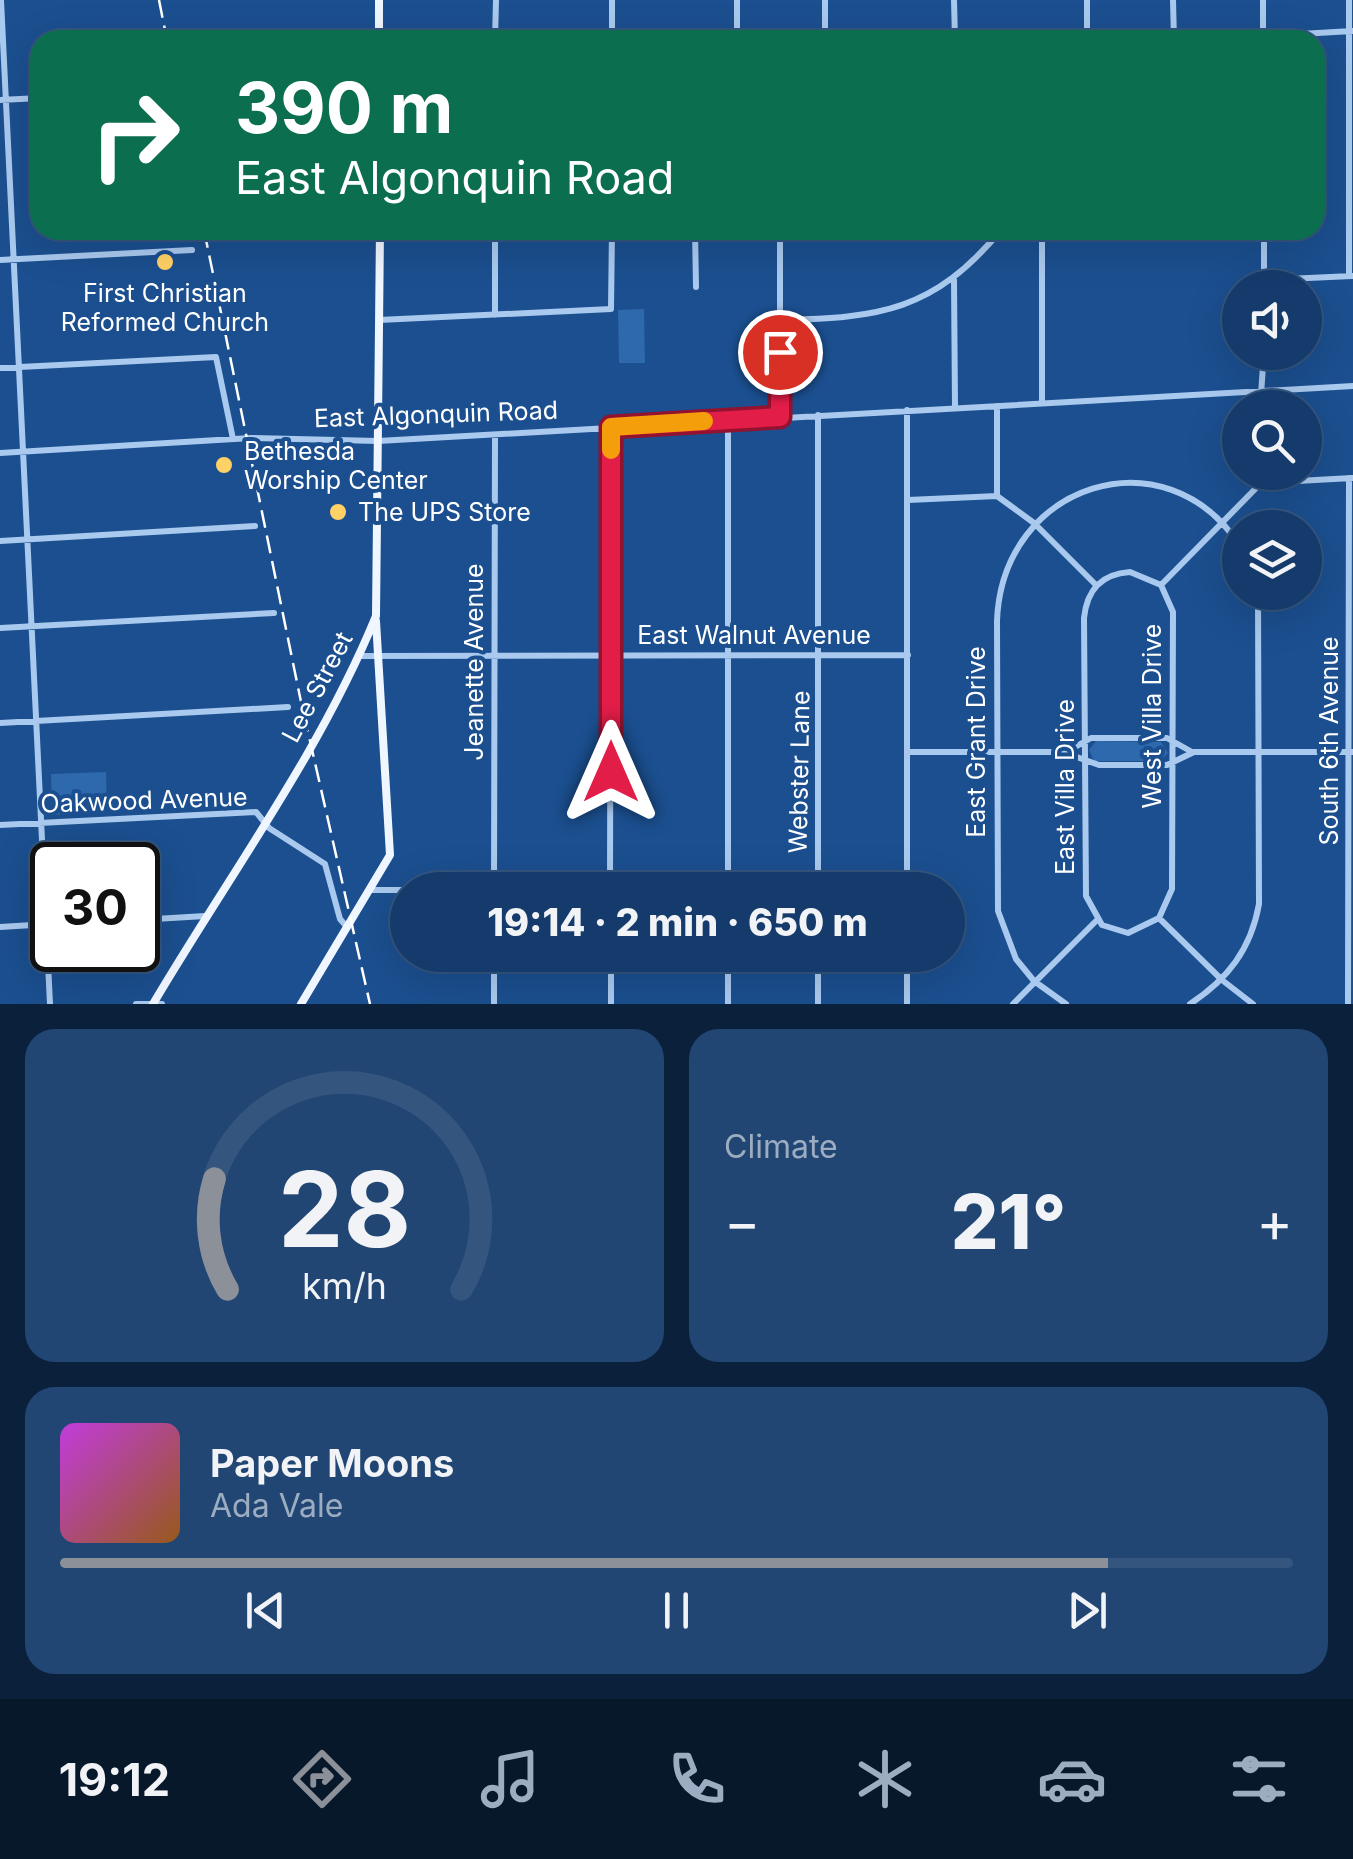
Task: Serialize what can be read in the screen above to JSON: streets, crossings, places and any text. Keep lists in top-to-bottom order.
{
  "streets": {
    "main road": ["Lee Street"],
    "street": [
      "East Algonquin Road",
      "East Walnut Avenue",
      "Jeanette Avenue",
      "West Villa Drive",
      "South 6th Avenue",
      "East Grant Drive",
      "Webster Lane",
      "East Villa Drive",
      "Oakwood Avenue"
    ]
  },
  "crossings": [
    ["East Algonquin Road", "Jeanette Avenue"],
    ["East Algonquin Road", "Lee Street"],
    ["East Algonquin Road", "Webster Lane"],
    ["East Walnut Avenue", "Jeanette Avenue"],
    ["East Walnut Avenue", "Lee Street"],
    ["East Walnut Avenue", "Webster Lane"],
    ["Lee Street", "Oakwood Avenue"]
  ],
  "places": ["First Christian Reformed Church", "Bethesda Worship Center", "The UPS Store"],
  "page": {
    "turn": ["390 m", "East Algonquin Road"],
    "limit": "30",
    "trip": "19:14 · 2 min · 650 m",
    "tile": "Climate",
    "heat": ["−", "21°", "+"],
    "song": ["Paper Moons", "Ada Vale"],
    "tabs": "19:12",
    "gauge": ["28", "km/h"]
  }
}
